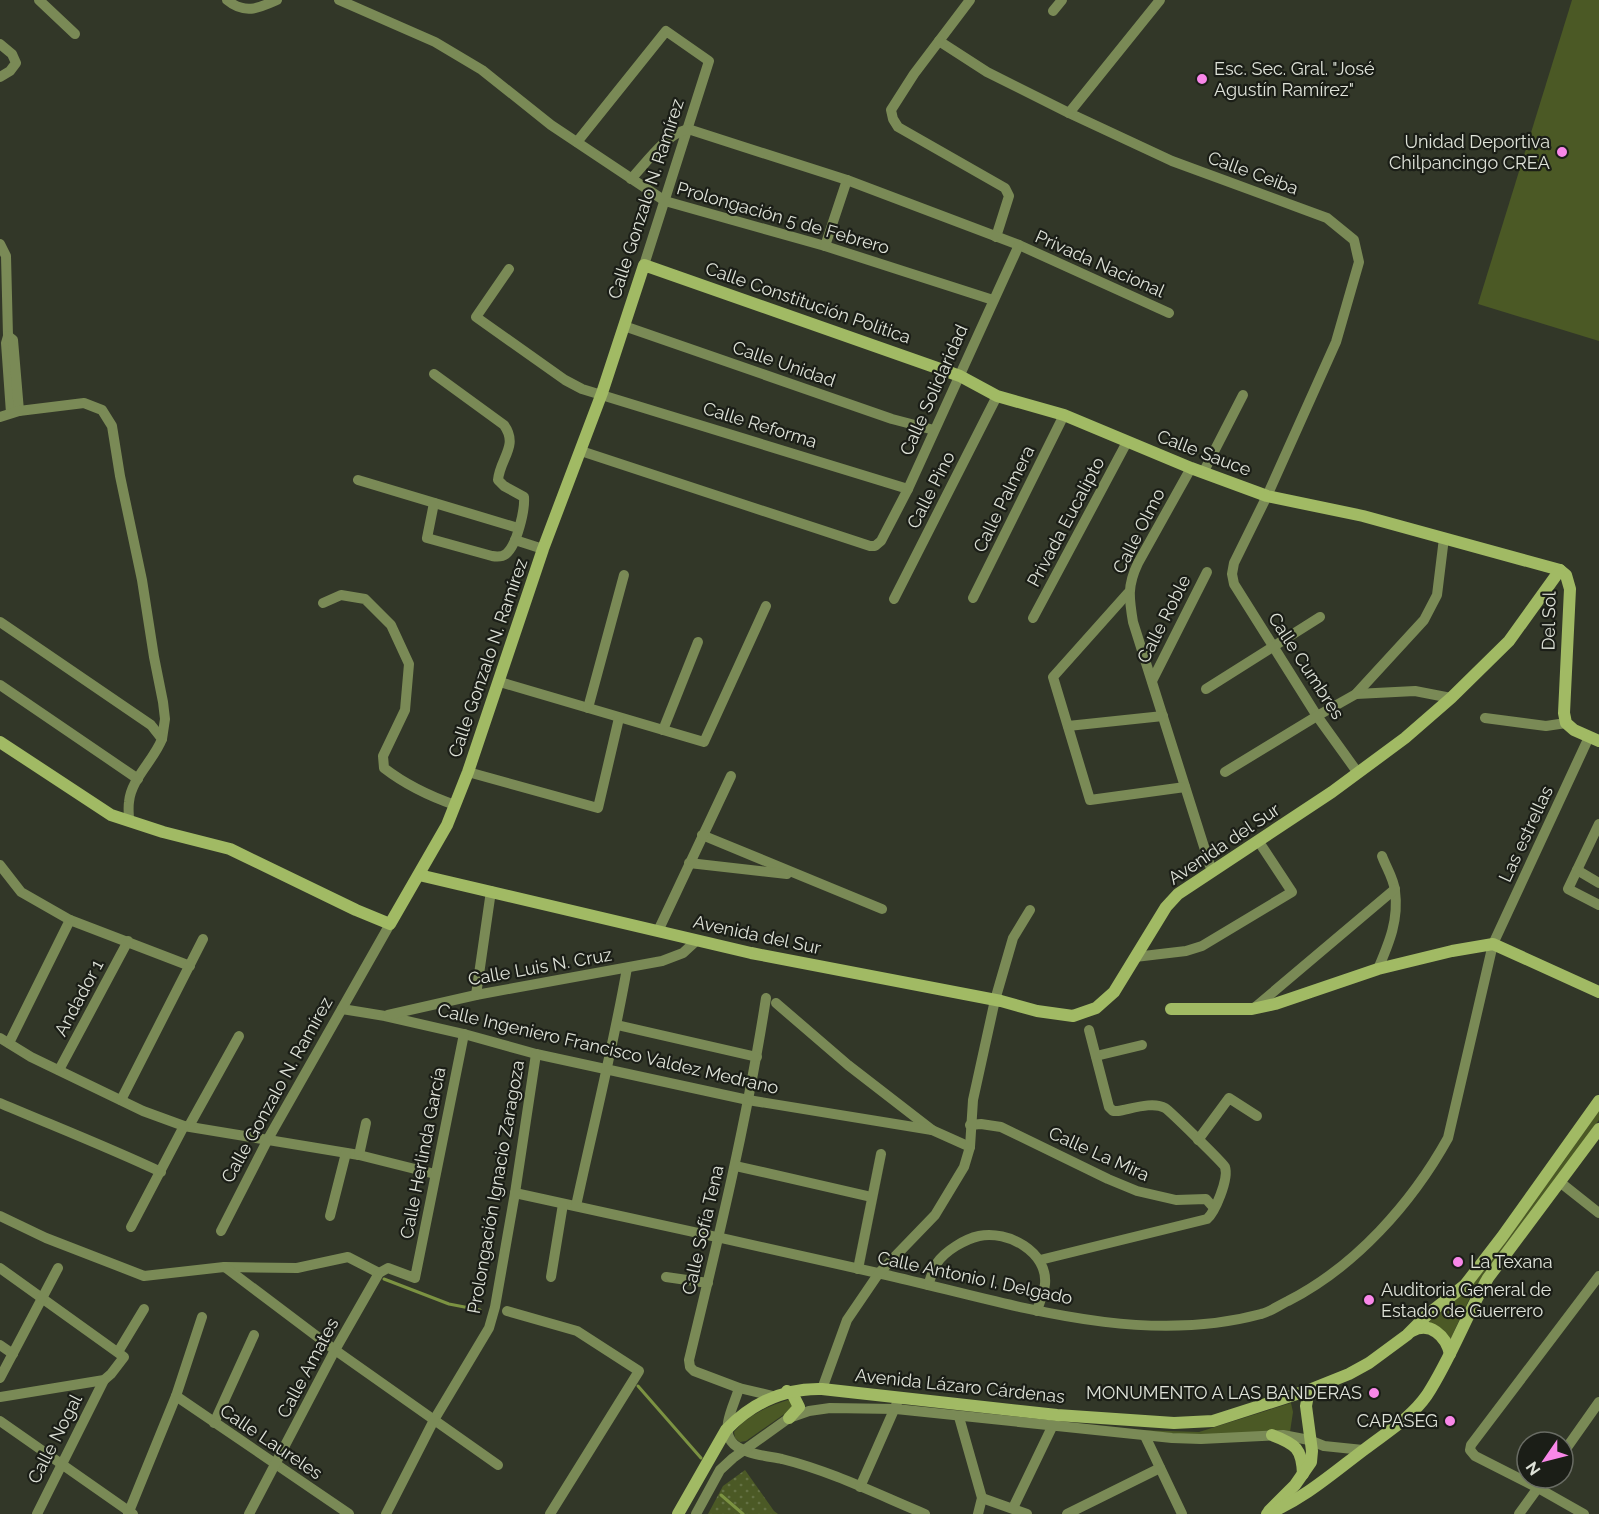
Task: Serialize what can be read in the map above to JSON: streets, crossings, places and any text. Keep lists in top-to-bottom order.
{
  "streets": {
    "street": [
      "Calle Ceiba",
      "Calle Gonzalo N. Ramírez",
      "Prolongación 5 de Febrero",
      "Privada Nacional",
      "Calle Constitución Política",
      "Calle Unidad",
      "Calle Solidaridad",
      "Calle Reforma",
      "Calle Sauce",
      "Calle Pino",
      "Calle Palmera",
      "Privada Eucalipto",
      "Calle Olmo",
      "Calle Roble",
      "Del Sol",
      "Calle Cumbres",
      "Las estrellas",
      "Avenida del Sur",
      "Calle Luis N. Cruz",
      "Andador 1",
      "Calle Ingeniero Francisco Valdez Medrano",
      "Calle Herlinda García",
      "Calle La Mira",
      "Prolongación Ignacio Zaragoza",
      "Calle Sofía Tena",
      "Calle Antonio I. Delgado",
      "Calle Amates",
      "Avenida Lázaro Cárdenas",
      "Calle Nogal",
      "Calle Laureles"
    ]
  },
  "crossings": [
    ["Calle Ceiba", "Calle Sauce"],
    ["Calle Ceiba", "Calle Cumbres"],
    ["Calle Gonzalo N. Ramírez", "Prolongación 5 de Febrero"],
    ["Calle Gonzalo N. Ramírez", "Privada Nacional"],
    ["Calle Gonzalo N. Ramírez", "Calle Constitución Política"],
    ["Calle Gonzalo N. Ramírez", "Calle Unidad"],
    ["Calle Gonzalo N. Ramírez", "Calle Solidaridad"],
    ["Calle Gonzalo N. Ramírez", "Calle Reforma"],
    ["Calle Gonzalo N. Ramírez", "Avenida del Sur"],
    ["Calle Gonzalo N. Ramírez", "Calle Ingeniero Francisco Valdez Medrano"],
    ["Prolongación 5 de Febrero", "Calle Solidaridad"],
    ["Privada Nacional", "Calle Solidaridad"],
    ["Calle Constitución Política", "Calle Solidaridad"],
    ["Calle Constitución Política", "Calle Sauce"],
    ["Calle Unidad", "Calle Solidaridad"],
    ["Calle Solidaridad", "Calle Reforma"],
    ["Calle Solidaridad", "Calle Sauce"],
    ["Calle Sauce", "Calle Pino"],
    ["Calle Sauce", "Calle Palmera"],
    ["Calle Sauce", "Privada Eucalipto"],
    ["Calle Sauce", "Calle Olmo"],
    ["Calle Sauce", "Del Sol"],
    ["Calle Sauce", "Calle Cumbres"],
    ["Calle Olmo", "Calle Roble"],
    ["Calle Olmo", "Avenida del Sur"],
    ["Del Sol", "Avenida del Sur"],
    ["Calle Cumbres", "Avenida del Sur"],
    ["Las estrellas", "Calle Antonio I. Delgado"],
    ["Avenida del Sur", "Calle Luis N. Cruz"],
    ["Calle Luis N. Cruz", "Calle Ingeniero Francisco Valdez Medrano"],
    ["Calle Ingeniero Francisco Valdez Medrano", "Calle Herlinda García"],
    ["Calle Ingeniero Francisco Valdez Medrano", "Prolongación Ignacio Zaragoza"],
    ["Calle Ingeniero Francisco Valdez Medrano", "Calle Sofía Tena"],
    ["Calle Herlinda García", "Calle Amates"],
    ["Prolongación Ignacio Zaragoza", "Calle Antonio I. Delgado"],
    ["Calle Sofía Tena", "Calle Antonio I. Delgado"],
    ["Calle Amates", "Calle Laureles"]
  ],
  "places": [
    "Esc. Sec. Gral. \"José Agustín Ramírez\"",
    "Unidad Deportiva Chilpancingo CREA",
    "La Texana",
    "Auditoria General de Estado de Guerrero",
    "MONUMENTO A LAS BANDERAS",
    "CAPASEG"
  ],
  "north": "bottom left"
}
